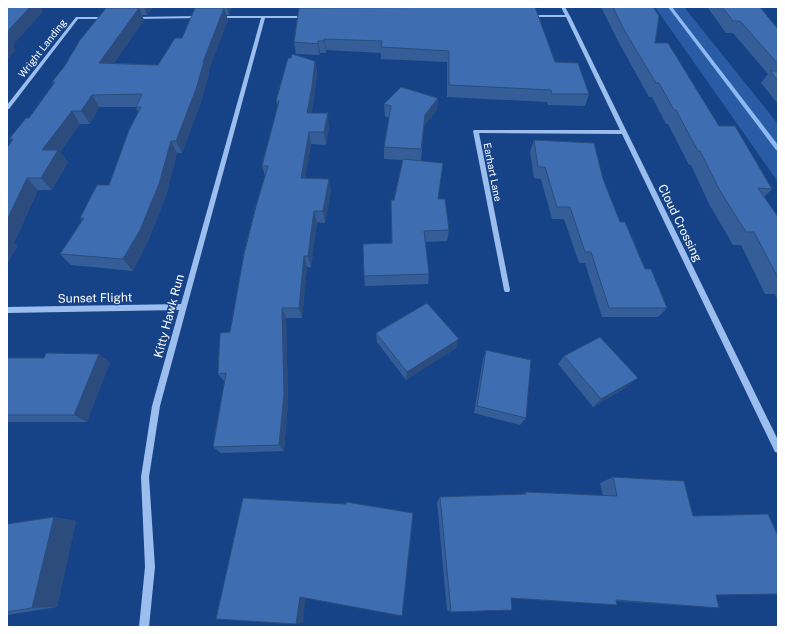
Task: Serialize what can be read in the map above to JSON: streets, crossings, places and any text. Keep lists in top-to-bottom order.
{
  "streets": {
    "street": [
      "Wright Landing",
      "Earhart Lane",
      "Cloud Crossing",
      "Sunset Flight",
      "Kitty Hawk Run"
    ]
  },
  "crossings": [
    ["Earhart Lane", "Cloud Crossing"],
    ["Sunset Flight", "Kitty Hawk Run"]
  ]
}
